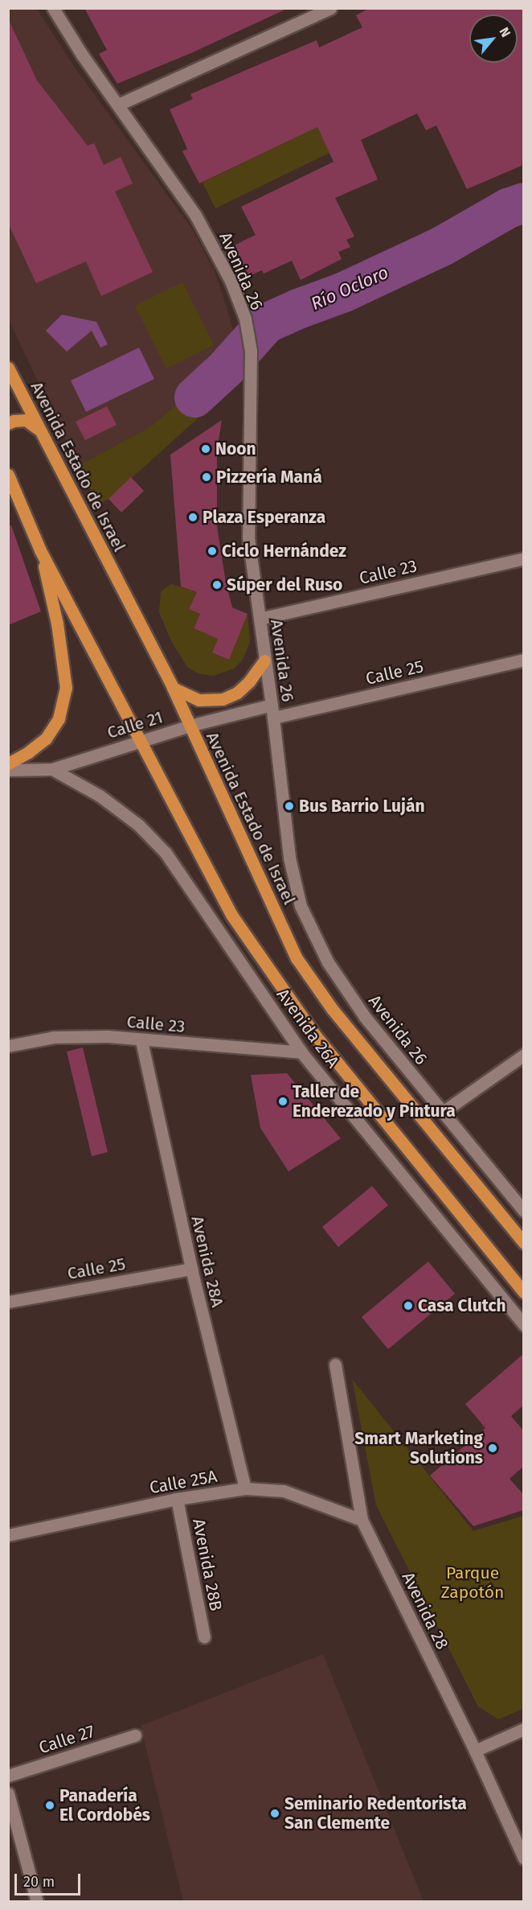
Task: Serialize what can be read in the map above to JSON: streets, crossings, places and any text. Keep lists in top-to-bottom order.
{
  "streets": {
    "main road": ["Avenida Estado de Israel"],
    "street": [
      "Avenida 26",
      "Calle 23",
      "Calle 25",
      "Calle 21",
      "Avenida 26A",
      "Avenida 28A",
      "Calle 25A",
      "Avenida 28B",
      "Avenida 28",
      "Calle 27"
    ]
  },
  "crossings": [
    ["Avenida 26", "Calle 23"],
    ["Avenida 26", "Calle 25"],
    ["Avenida 26", "Calle 21"],
    ["Avenida Estado de Israel", "Calle 21"],
    ["Calle 23", "Avenida 26A"],
    ["Calle 23", "Avenida 28A"],
    ["Calle 25", "Calle 21"],
    ["Calle 25", "Avenida 28A"],
    ["Calle 21", "Avenida 26A"],
    ["Avenida 28A", "Calle 25A"],
    ["Calle 25A", "Avenida 28B"],
    ["Calle 25A", "Avenida 28"]
  ],
  "water": ["Río Ocloro"],
  "parks": ["Parque Zapotón"],
  "places": [
    "Noon",
    "Pizzería Maná",
    "Plaza Esperanza",
    "Ciclo Hernández",
    "Súper del Ruso",
    "Bus Barrio Luján",
    "Taller de Enderezado y Pintura",
    "Casa Clutch",
    "Smart Marketing Solutions",
    "Panadería El Cordobés",
    "Seminario Redentorista San Clemente"
  ],
  "scale_bar": "20 m",
  "north": "top right"
}
